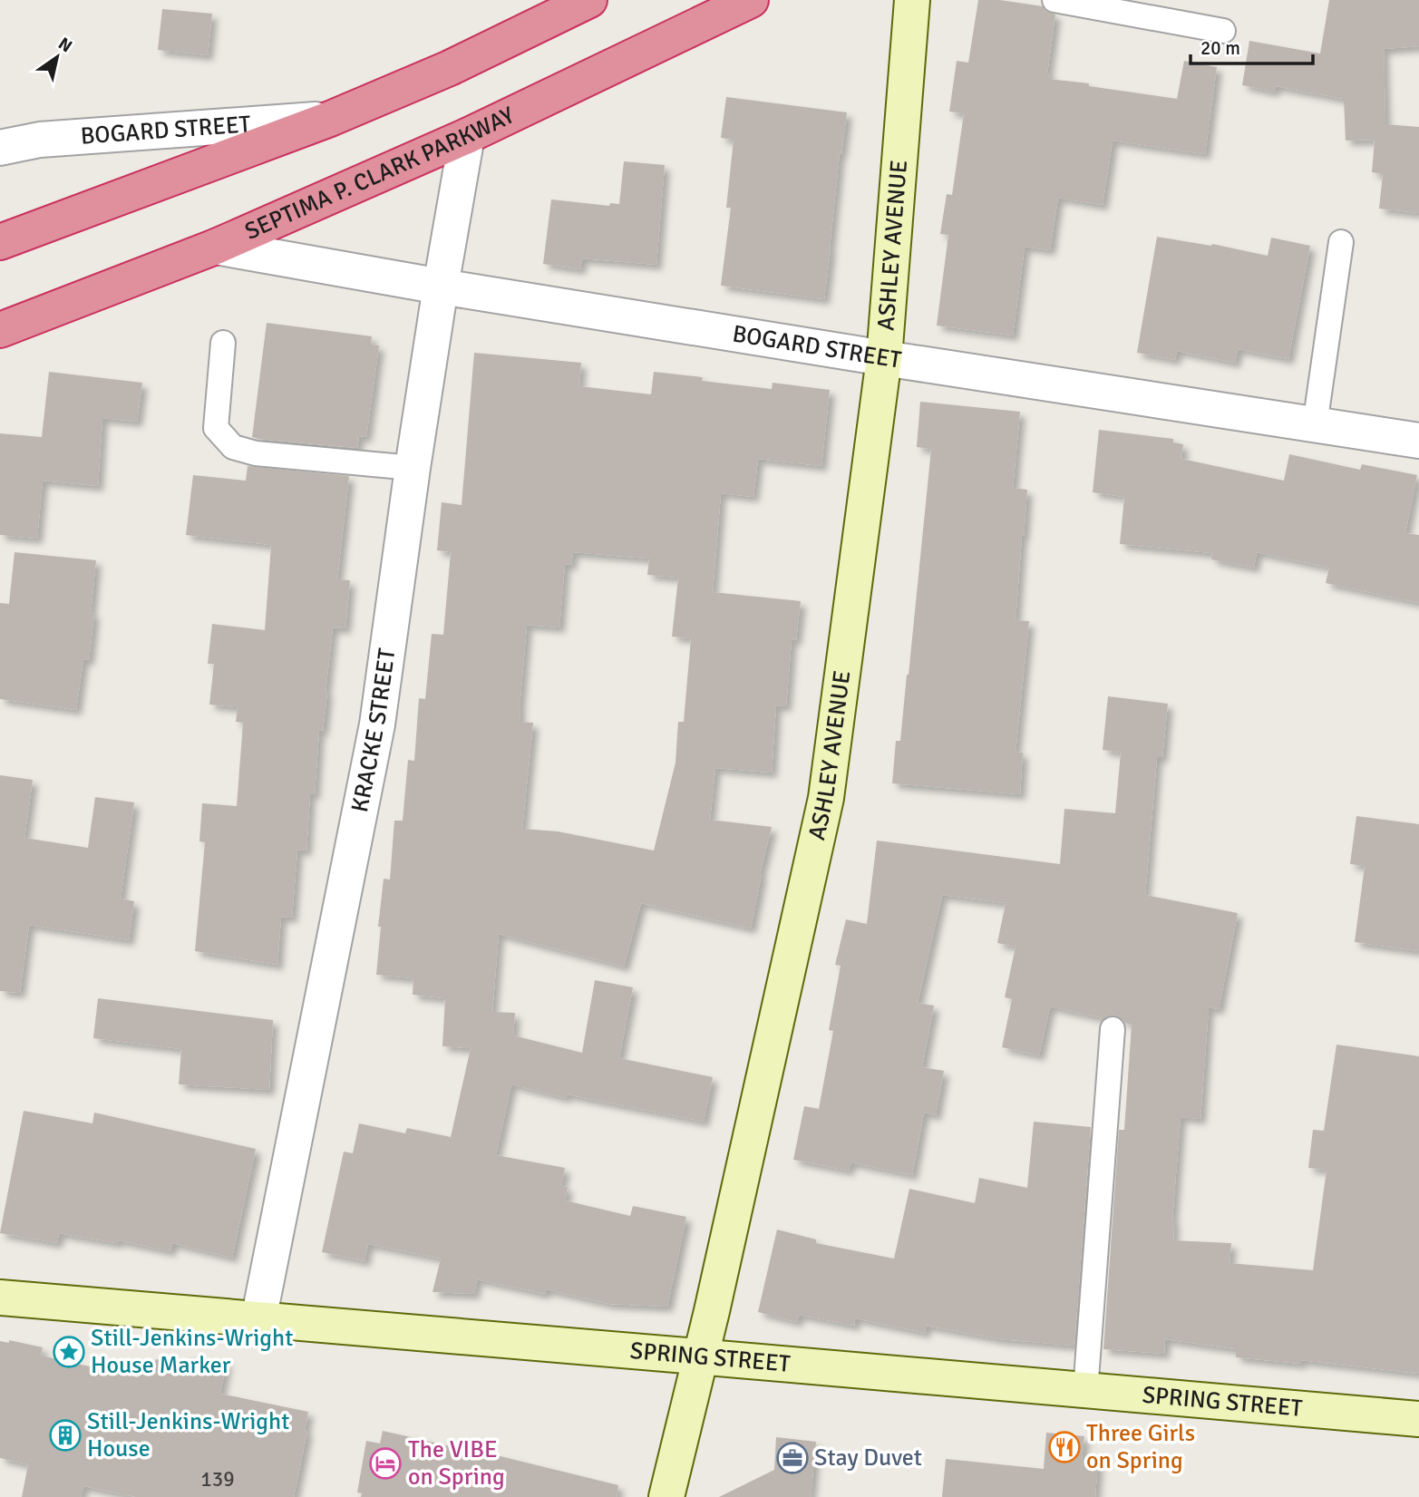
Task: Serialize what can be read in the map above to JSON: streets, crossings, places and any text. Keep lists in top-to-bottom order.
{
  "streets": {
    "highway": ["SEPTIMA P. CLARK PARKWAY"],
    "street": [
      "BOGARD STREET",
      "ASHLEY AVENUE",
      "KRACKE STREET",
      "SPRING STREET"
    ]
  },
  "crossings": [
    ["BOGARD STREET", "SEPTIMA P. CLARK PARKWAY"],
    ["BOGARD STREET", "ASHLEY AVENUE"],
    ["BOGARD STREET", "KRACKE STREET"],
    ["SEPTIMA P. CLARK PARKWAY", "KRACKE STREET"],
    ["ASHLEY AVENUE", "SPRING STREET"],
    ["KRACKE STREET", "SPRING STREET"]
  ],
  "places": {
    "place": ["Still-Jenkins-Wright House Marker"],
    "building": ["Still-Jenkins-Wright House"],
    "restaurant": ["Three Girls on Spring"],
    "office": ["Stay Duvet"],
    "hotel": ["The VIBE on Spring"]
  },
  "house_numbers": ["139"],
  "scale_bar": "20 m",
  "north": "top right"
}
